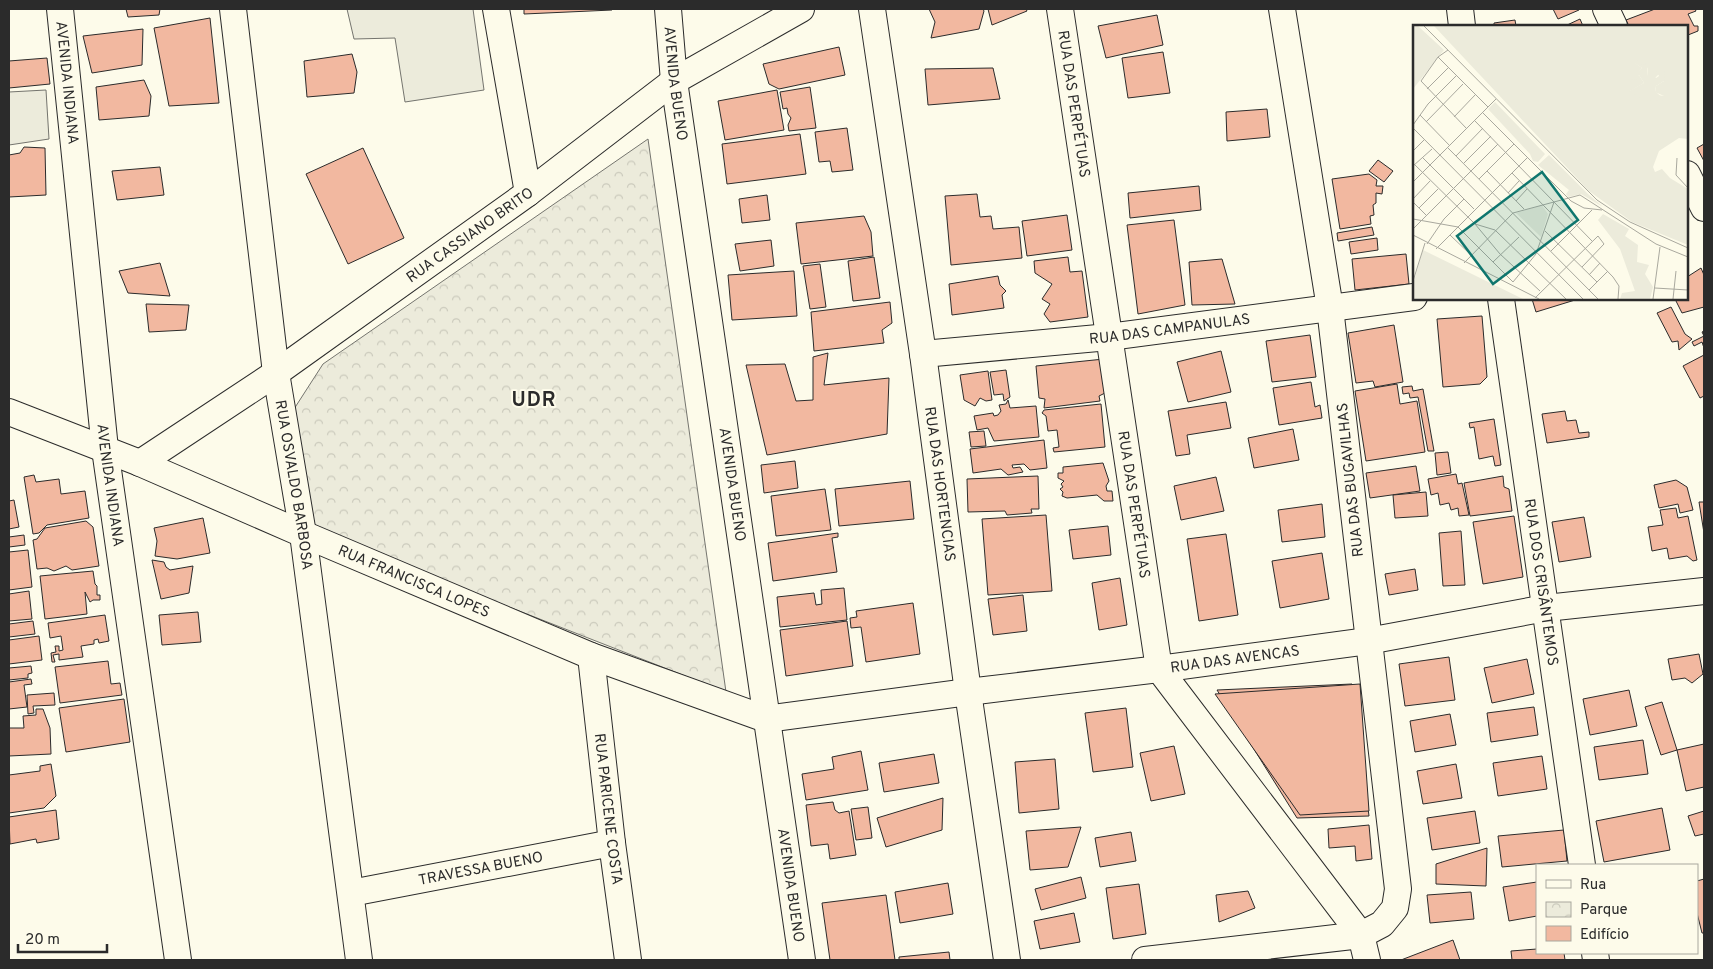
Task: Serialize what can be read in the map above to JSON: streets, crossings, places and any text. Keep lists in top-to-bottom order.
{
  "streets": {
    "street": [
      "AVENIDA INDIANA",
      "AVENIDA BUENO",
      "RUA DAS PERPÉTUAS",
      "RUA CASSIANO BRITO",
      "RUA DAS CAMPANULAS",
      "RUA DAS BUGAVILHAS",
      "RUA DAS HORTENCIAS",
      "RUA OSVALDO BARBOSA",
      "RUA FRANCISCA LOPES",
      "RUA DOS CRISÂNTEMOS",
      "RUA DAS AVENCAS",
      "RUA PARICENE COSTA",
      "TRAVESSA BUENO"
    ]
  },
  "crossings": [
    ["AVENIDA INDIANA", "RUA FRANCISCA LOPES"],
    ["AVENIDA BUENO", "RUA CASSIANO BRITO"],
    ["AVENIDA BUENO", "RUA FRANCISCA LOPES"],
    ["AVENIDA BUENO", "RUA DAS AVENCAS"],
    ["RUA DAS PERPÉTUAS", "RUA DAS CAMPANULAS"],
    ["RUA DAS PERPÉTUAS", "RUA DAS BUGAVILHAS"],
    ["RUA DAS PERPÉTUAS", "RUA DAS AVENCAS"],
    ["RUA CASSIANO BRITO", "RUA OSVALDO BARBOSA"],
    ["RUA CASSIANO BRITO", "RUA FRANCISCA LOPES"],
    ["RUA DAS CAMPANULAS", "RUA DAS BUGAVILHAS"],
    ["RUA DAS CAMPANULAS", "RUA DAS HORTENCIAS"],
    ["RUA DAS BUGAVILHAS", "RUA DAS AVENCAS"],
    ["RUA DAS HORTENCIAS", "RUA DAS AVENCAS"],
    ["RUA OSVALDO BARBOSA", "RUA FRANCISCA LOPES"],
    ["RUA OSVALDO BARBOSA", "TRAVESSA BUENO"],
    ["RUA FRANCISCA LOPES", "RUA DAS AVENCAS"],
    ["RUA FRANCISCA LOPES", "RUA PARICENE COSTA"],
    ["RUA DOS CRISÂNTEMOS", "RUA DAS AVENCAS"],
    ["RUA PARICENE COSTA", "TRAVESSA BUENO"]
  ],
  "districts": ["UDR"],
  "legend": ["Rua", "Parque", "Edifício"],
  "scale_bar": "20 m"
}
